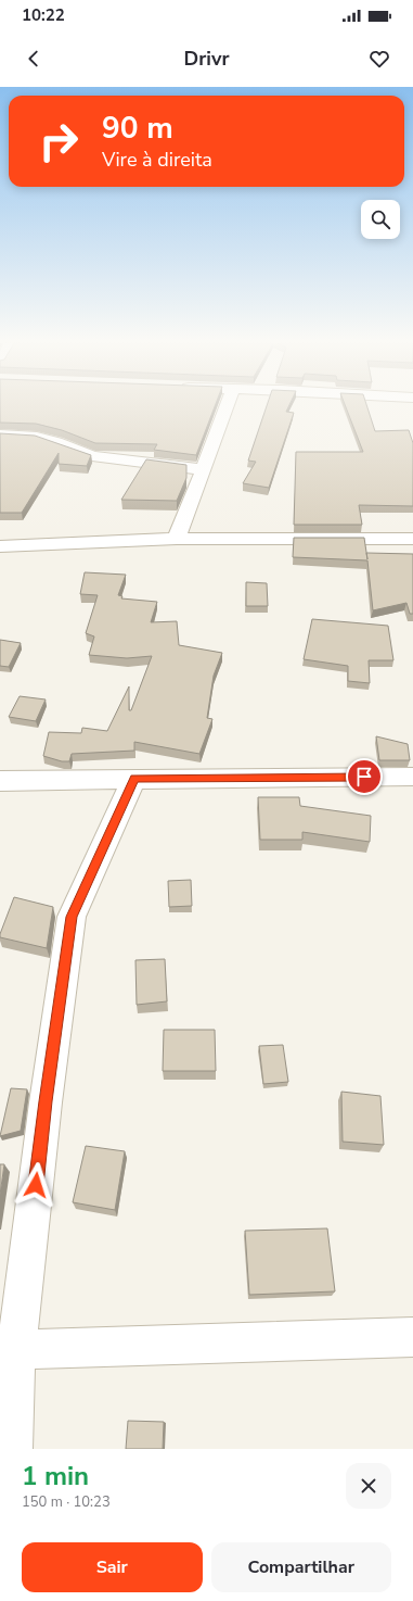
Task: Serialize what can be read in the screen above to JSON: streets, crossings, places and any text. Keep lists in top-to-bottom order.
{
  "page": {
    "status": "10:22",
    "header": "Drivr",
    "turn": ["90 m", "Vire à direita"],
    "heading": ["1 min", "150 m · 10:23"],
    "buttons": ["Sair", "Compartilhar"]
  }
}
